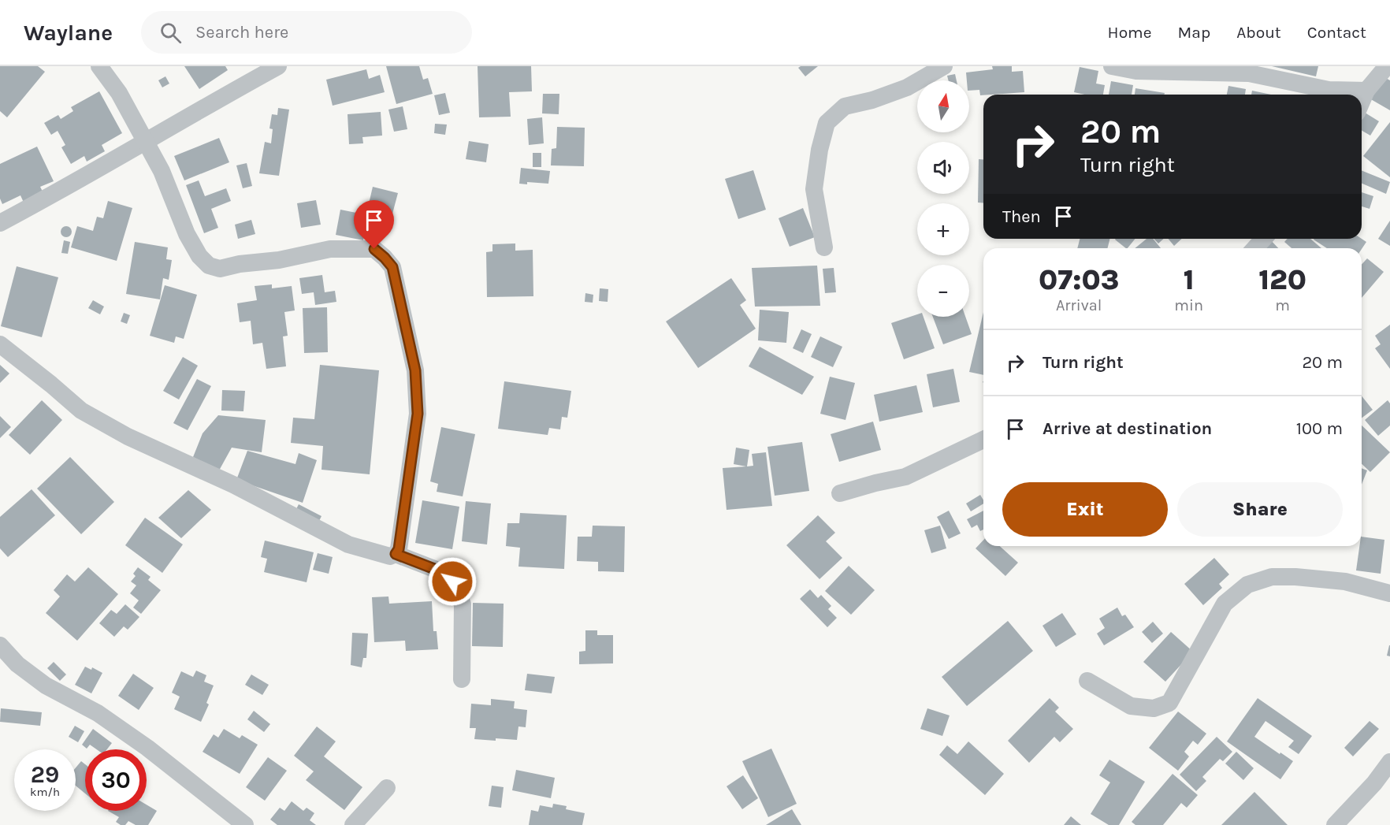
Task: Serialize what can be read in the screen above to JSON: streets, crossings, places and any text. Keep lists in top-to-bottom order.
{
  "north": "top",
  "page": {
    "header": "Waylane",
    "search": "Search here",
    "nav": [
      "Home",
      "Map",
      "About",
      "Contact"
    ],
    "map_buttons": ["+", "−"],
    "turn": ["20 m", "Turn right"],
    "then": "Then",
    "eta": [
      "07:03",
      "Arrival",
      "1",
      "min",
      "120",
      "m"
    ],
    "list": [
      {
        "name": "Turn right",
        "value": "20 m"
      },
      {
        "name": "Arrive at destination",
        "value": "100 m"
      }
    ],
    "buttons": ["Exit", "Share"],
    "speed": "29 km/h",
    "limit": "30"
  }
}
